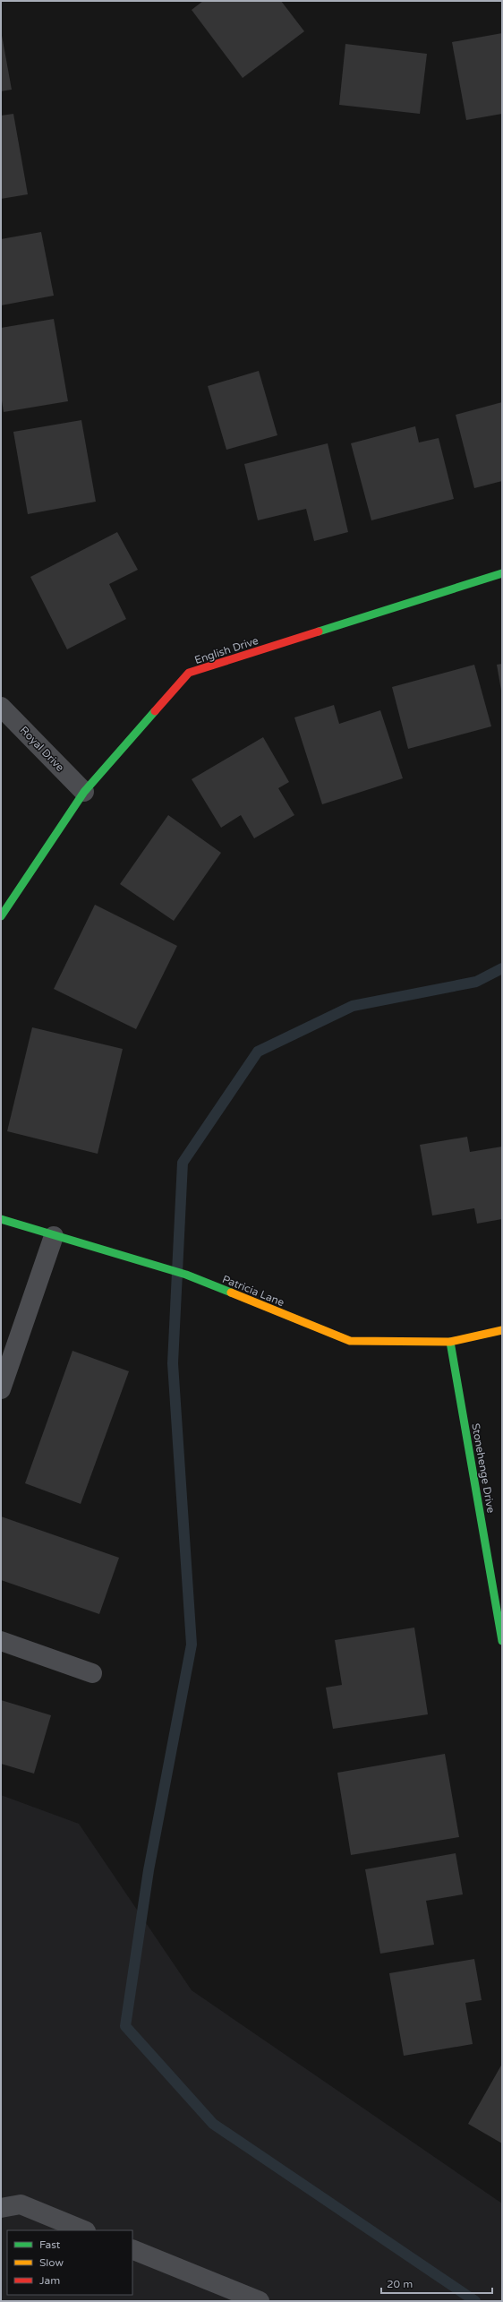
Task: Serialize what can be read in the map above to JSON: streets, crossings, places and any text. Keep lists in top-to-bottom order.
{
  "streets": {
    "street": [
      "English Drive",
      "Royal Drive",
      "Patricia Lane",
      "Stonehenge Drive"
    ]
  },
  "crossings": [
    ["English Drive", "Royal Drive"],
    ["Patricia Lane", "Stonehenge Drive"]
  ],
  "legend": ["Fast", "Slow", "Jam"],
  "scale_bar": "20 m"
}
